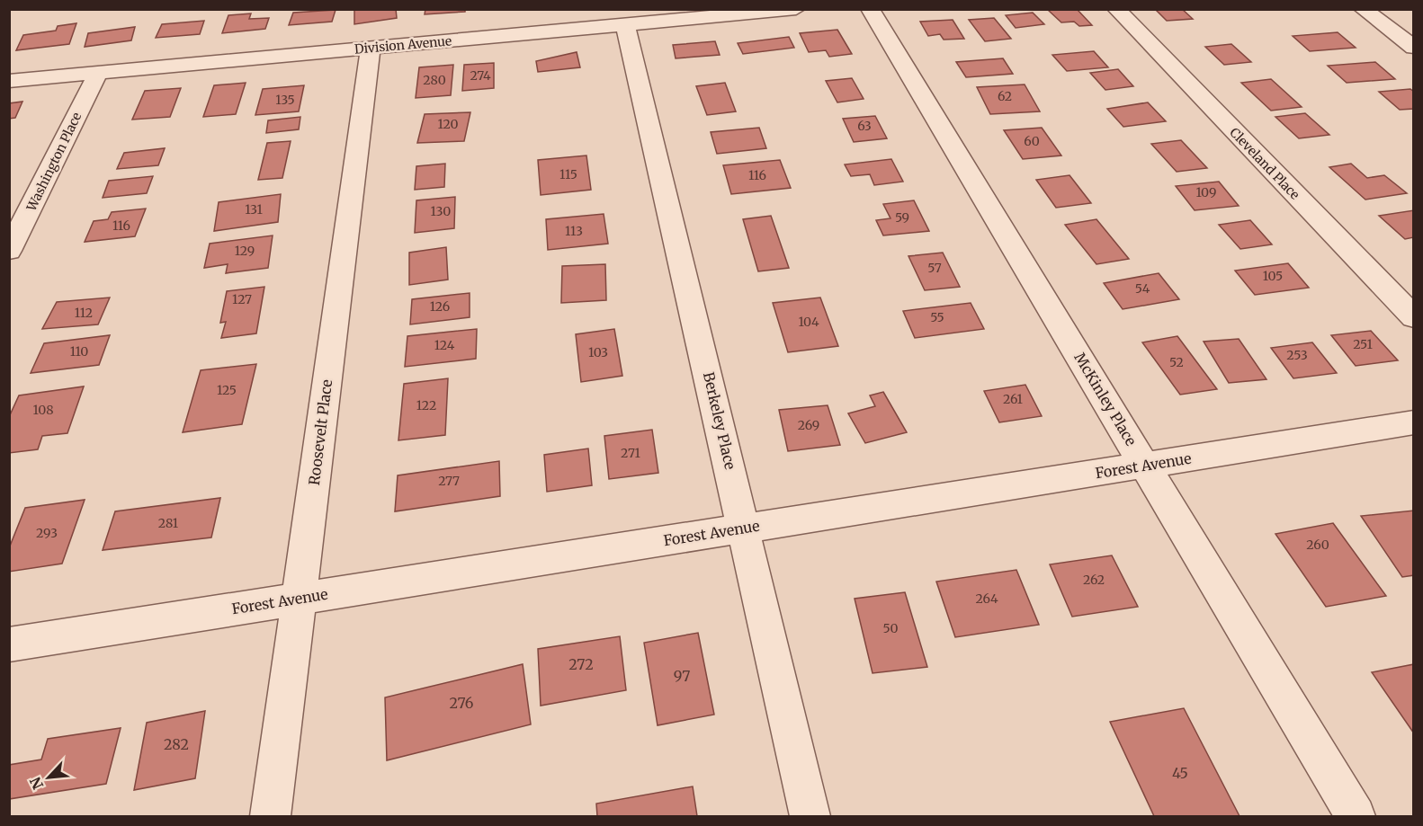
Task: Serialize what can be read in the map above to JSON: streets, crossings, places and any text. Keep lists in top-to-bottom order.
{
  "streets": {
    "street": [
      "Division Avenue",
      "Washington Place",
      "Cleveland Place",
      "McKinley Place",
      "Berkeley Place",
      "Roosevelt Place",
      "Forest Avenue"
    ]
  },
  "crossings": [
    ["Division Avenue", "Washington Place"],
    ["Division Avenue", "Berkeley Place"],
    ["Division Avenue", "Roosevelt Place"],
    ["McKinley Place", "Forest Avenue"],
    ["Berkeley Place", "Forest Avenue"],
    ["Roosevelt Place", "Forest Avenue"]
  ],
  "house_numbers": [
    "274",
    "280",
    "62",
    "135",
    "120",
    "63",
    "60",
    "115",
    "116",
    "109",
    "131",
    "130",
    "59",
    "116",
    "113",
    "129",
    "57",
    "105",
    "54",
    "127",
    "126",
    "112",
    "55",
    "104",
    "251",
    "124",
    "110",
    "103",
    "253",
    "52",
    "125",
    "261",
    "122",
    "108",
    "269",
    "271",
    "277",
    "281",
    "293",
    "260",
    "262",
    "264",
    "50",
    "272",
    "97",
    "276",
    "282",
    "45"
  ],
  "north": "bottom left"
}
